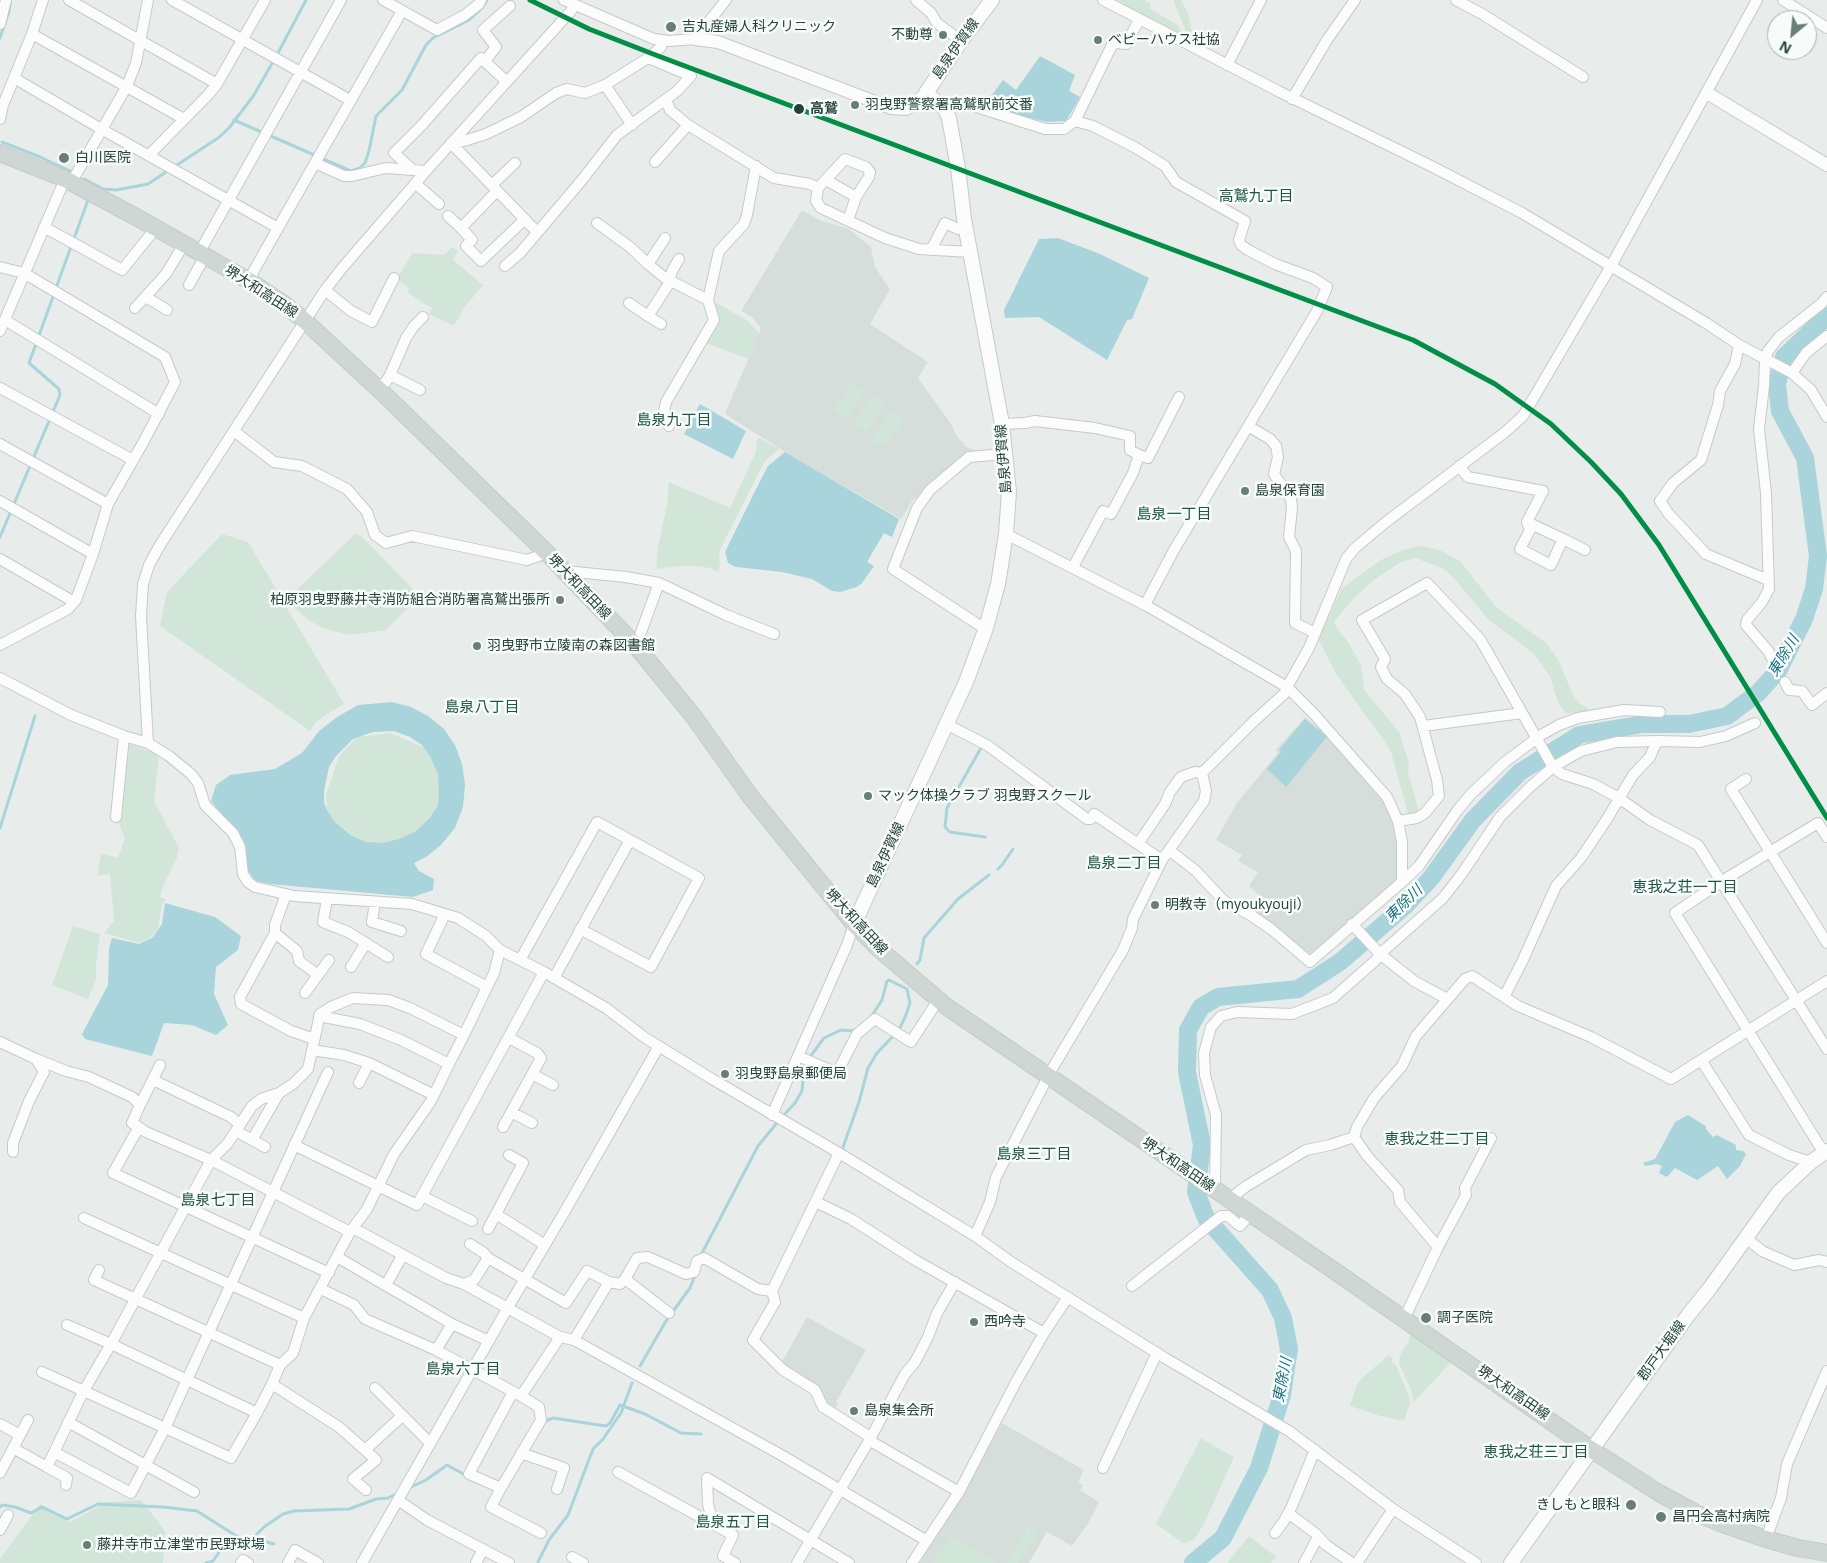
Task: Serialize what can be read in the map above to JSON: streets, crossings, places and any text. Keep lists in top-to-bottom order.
{
  "streets": {
    "main road": ["島泉伊賀線", "堺大和高田線", "郡戸大堀線"]
  },
  "crossings": [
    ["島泉伊賀線", "堺大和高田線"],
    ["堺大和高田線", "郡戸大堀線"]
  ],
  "districts": [
    "高鷲九丁目",
    "島泉九丁目",
    "島泉一丁目",
    "島泉八丁目",
    "島泉二丁目",
    "恵我之荘一丁目",
    "恵我之荘二丁目",
    "島泉三丁目",
    "島泉七丁目",
    "島泉六丁目",
    "恵我之荘三丁目",
    "島泉五丁目"
  ],
  "water": ["東除川"],
  "places": [
    "吉丸産婦人科クリニック",
    "不動尊",
    "ベビーハウス社協",
    "羽曳野警察署高鷲駅前交番",
    "高鷲",
    "白川医院",
    "島泉保育園",
    "柏原羽曳野藤井寺消防組合消防署高鷲出張所",
    "羽曳野市立陵南の森図書館",
    "マック体操クラブ 羽曳野スクール",
    "明教寺（myoukyouji）",
    "羽曳野島泉郵便局",
    "調子医院",
    "西吟寺",
    "島泉集会所",
    "きしもと眼科",
    "昌円会高村病院",
    "藤井寺市立津堂市民野球場"
  ],
  "north": "bottom left"
}
